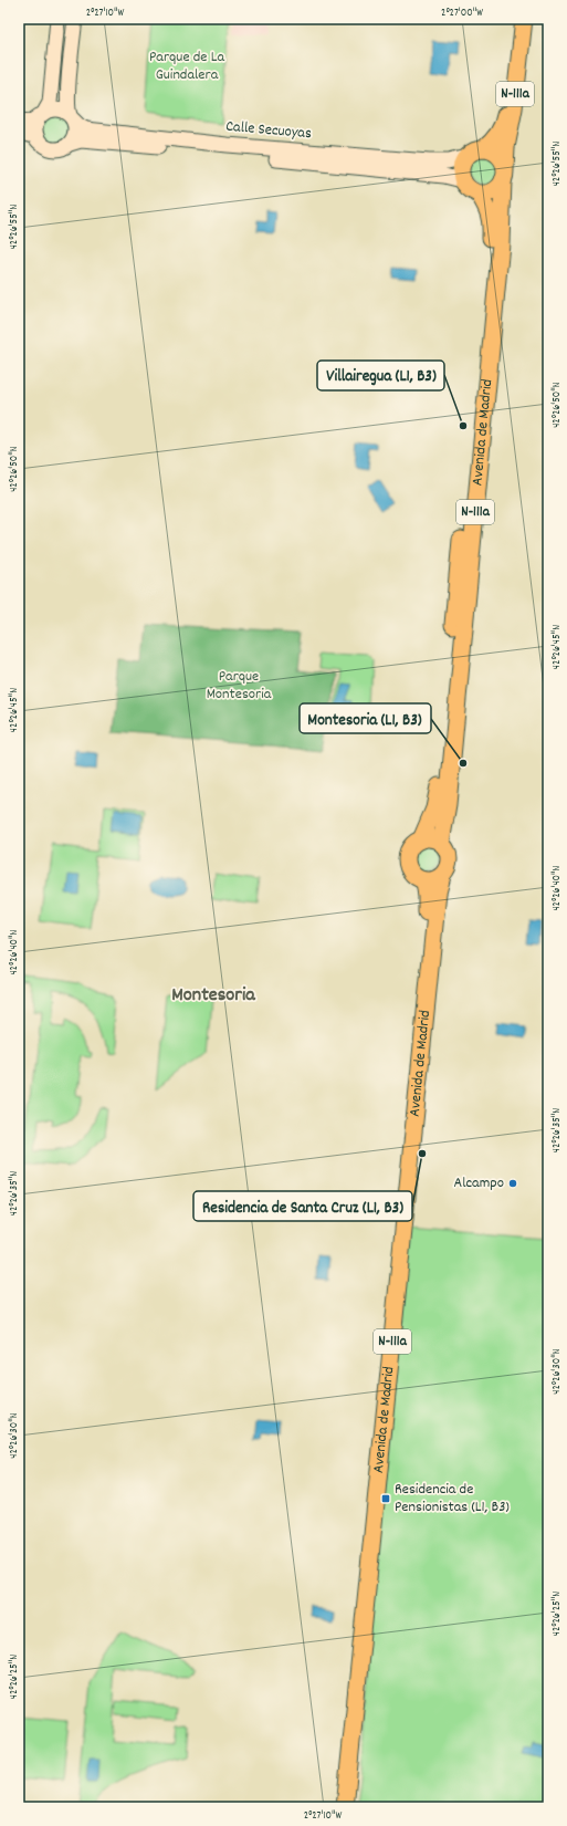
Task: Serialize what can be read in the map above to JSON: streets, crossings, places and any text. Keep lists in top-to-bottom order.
{
  "streets": {
    "main road": ["N-111a", "Calle Secuoyas", "Avenida de Madrid"]
  },
  "crossings": [
    ["N-111a", "Calle Secuoyas"],
    ["N-111a", "Avenida de Madrid"],
    ["Calle Secuoyas", "Avenida de Madrid"]
  ],
  "districts": ["Montesoria"],
  "parks": ["Parque de La Guindalera", "Parque Montesoria"],
  "places": {
    "other": [
      "Villairegua (L1, B3)",
      "Montesoria (L1, B3)",
      "Residencia de Santa Cruz (L1, B3)",
      "Alcampo"
    ],
    "transit": ["Residencia de Pensionistas (L1, B3)"]
  },
  "coordinates": [
    "2°27'10\"W",
    "2°27'00\"W",
    "42°26'55\"N",
    "42°26'50\"N",
    "42°26'45\"N",
    "42°26'40\"N",
    "42°26'35\"N",
    "42°26'30\"N",
    "42°26'25\"N"
  ]
}
